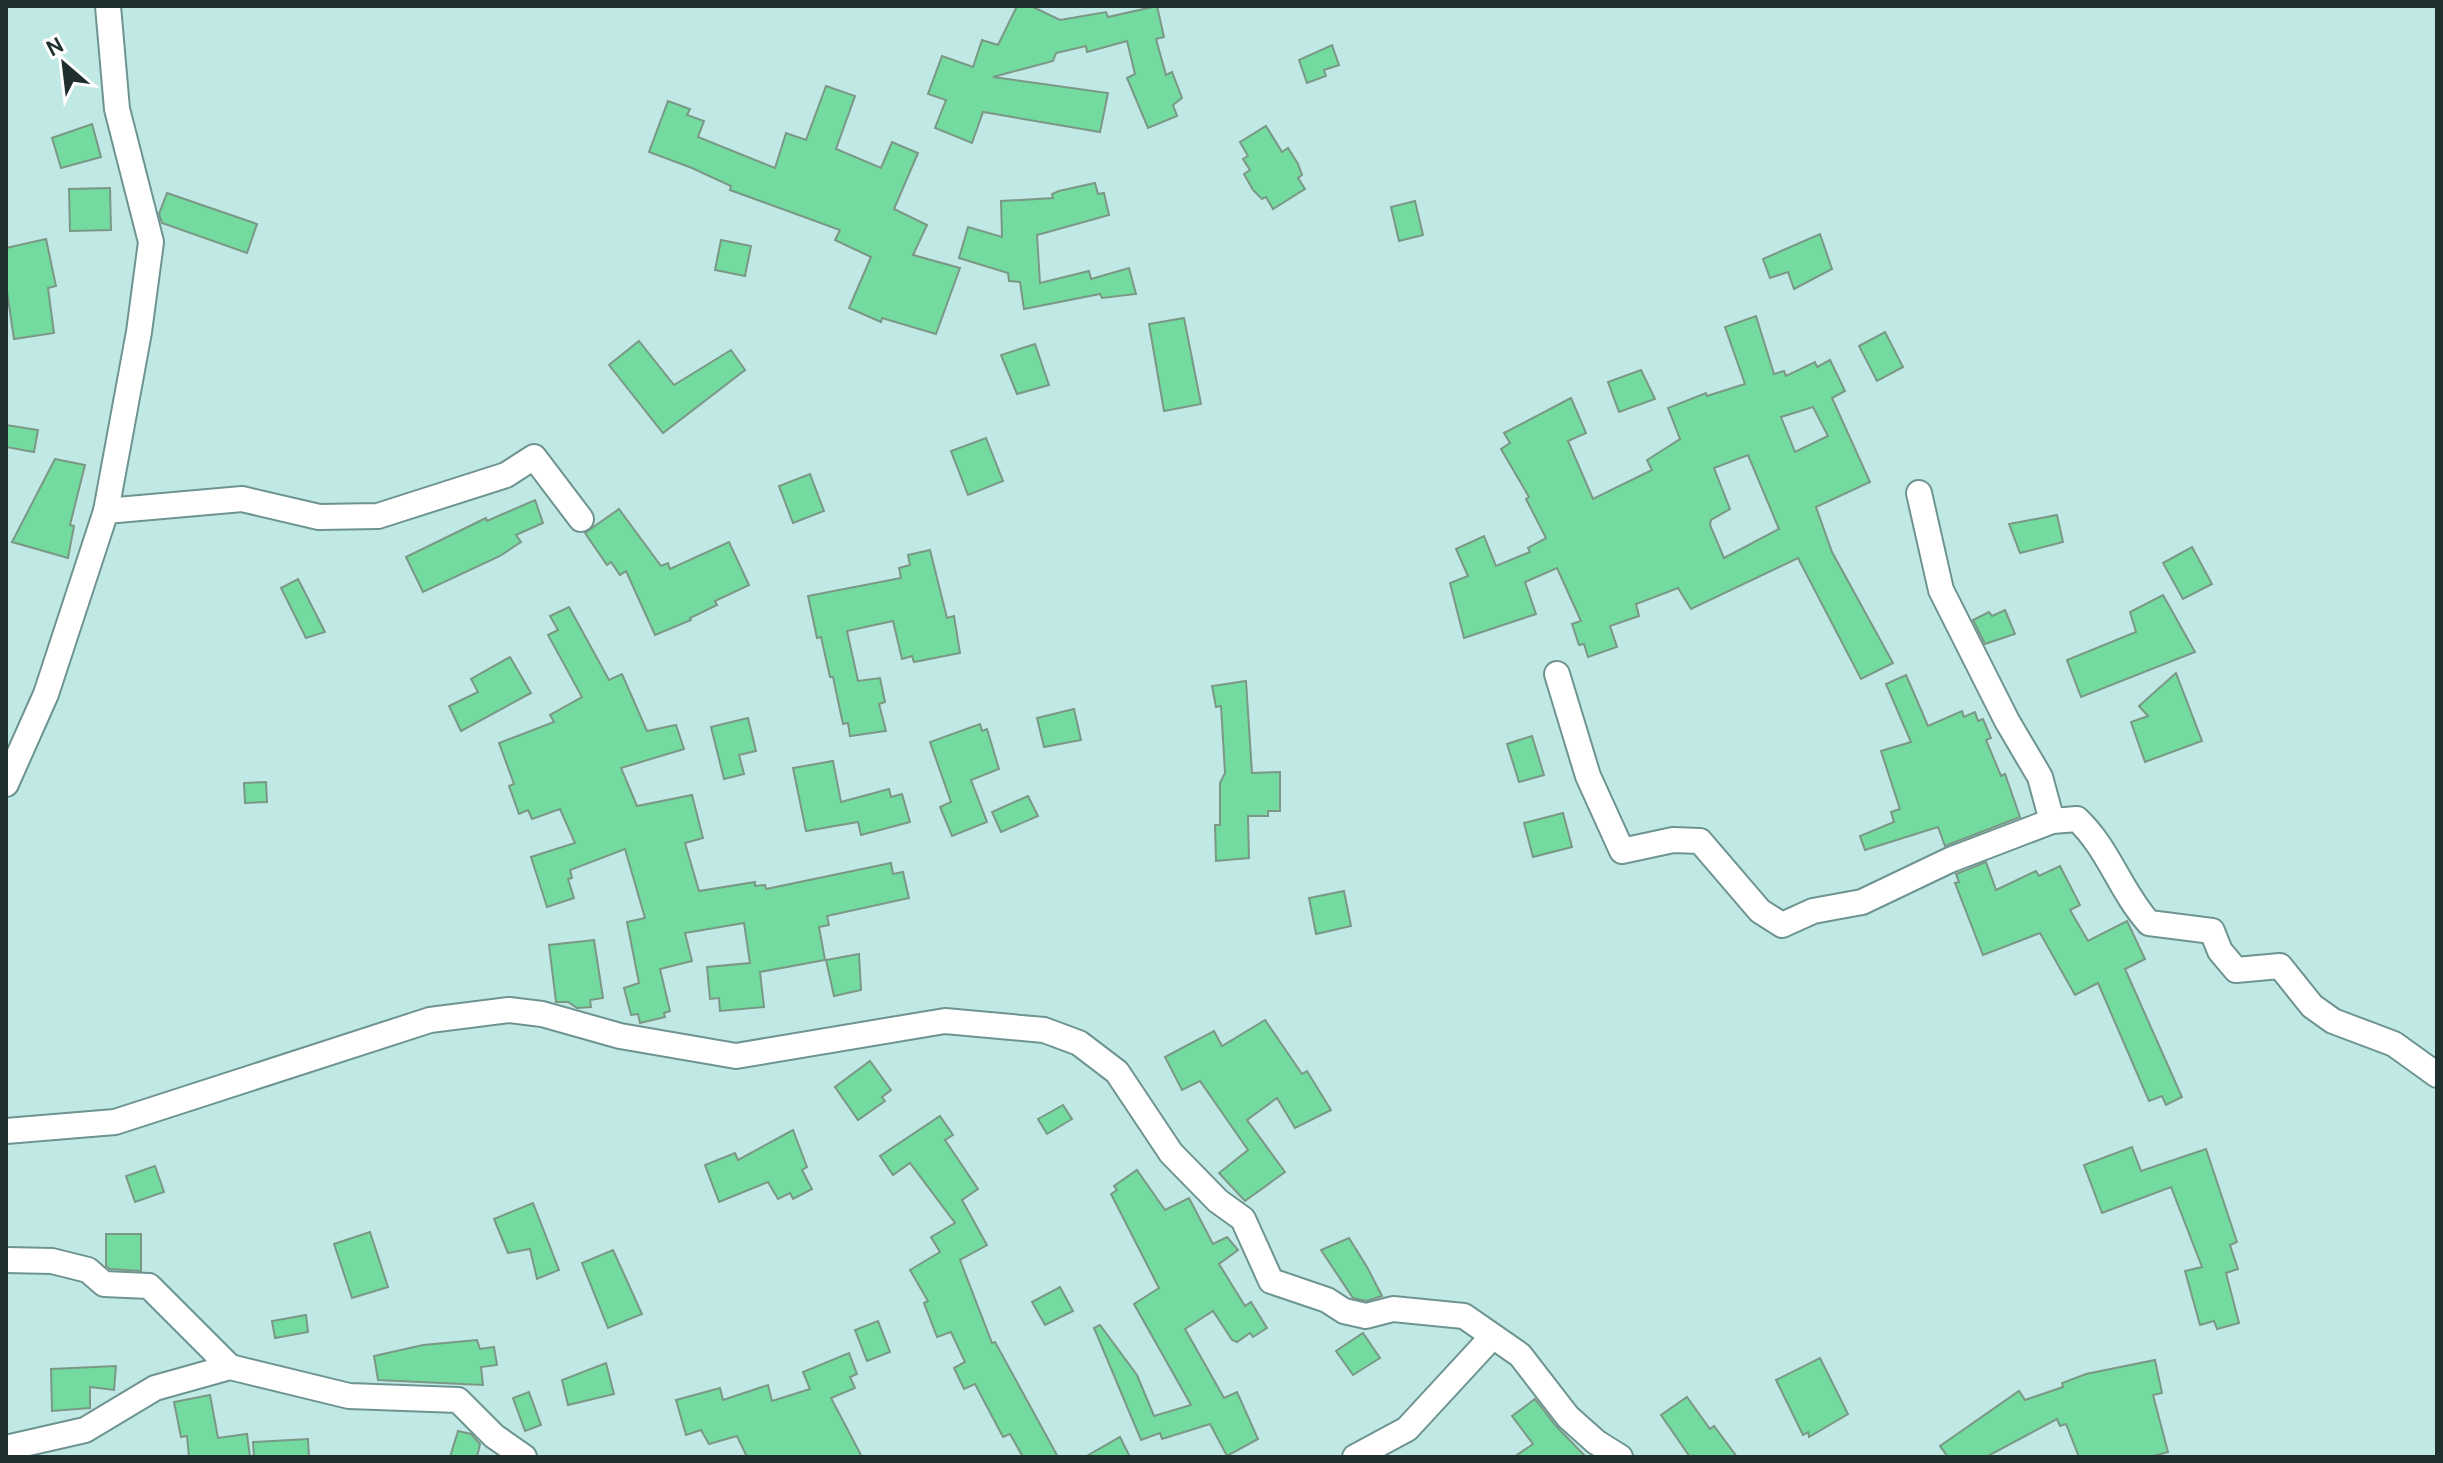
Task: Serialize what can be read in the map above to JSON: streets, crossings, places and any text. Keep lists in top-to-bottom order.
{
  "north": "top left"
}
